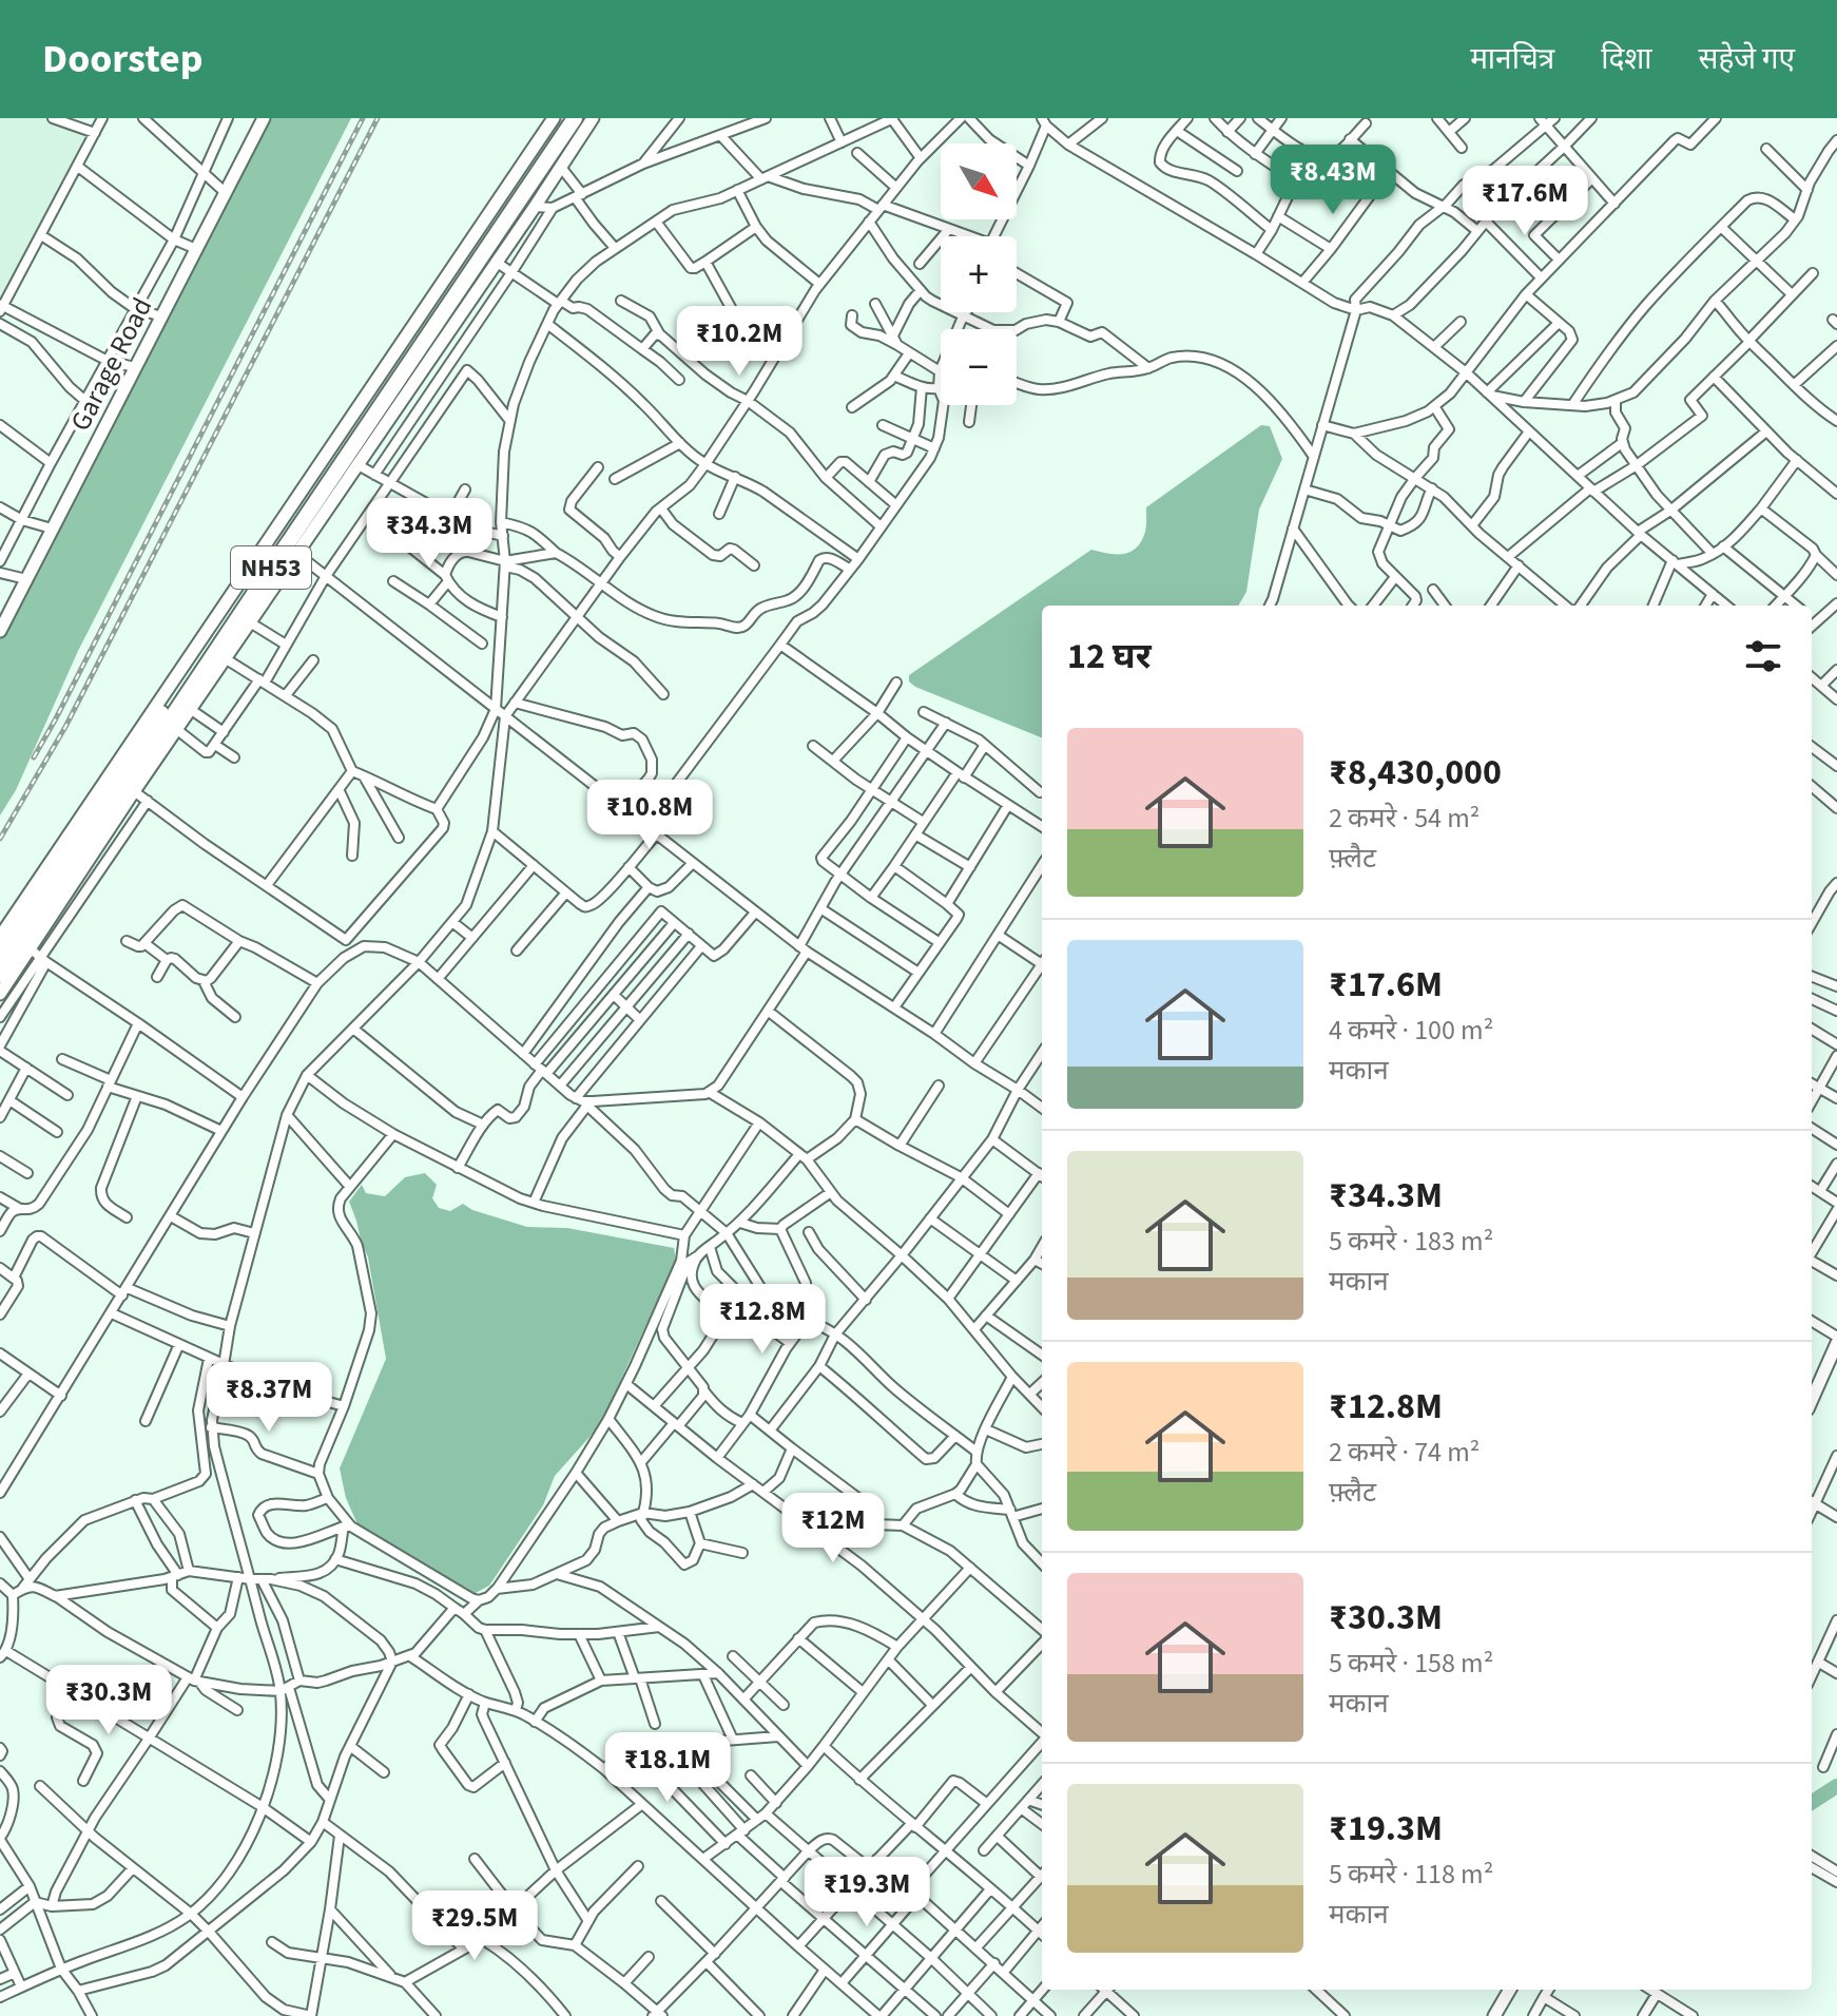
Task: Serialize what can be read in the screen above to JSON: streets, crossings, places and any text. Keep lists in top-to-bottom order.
{
  "streets": {
    "highway": ["NH53"],
    "street": ["Garage Road"]
  },
  "north": "bottom right",
  "page": {
    "header": "Doorstep",
    "nav": ["मानचित्र", "दिशा", "सहेजे गए"],
    "map_buttons": ["+", "−"],
    "price": [
      "₹8.43M",
      "₹17.6M",
      "₹10.2M",
      "₹34.3M",
      "₹10.8M",
      "₹12.8M",
      "₹8.37M",
      "₹12M",
      "₹30.3M",
      "₹18.1M",
      "₹19.3M",
      "₹29.5M"
    ],
    "heading": "12 घर",
    "list": [
      {
        "name": "₹8,430,000",
        "note": "2 कमरे · 54 m² · फ़्लैट"
      },
      {
        "name": "₹17.6M",
        "note": "4 कमरे · 100 m² · मकान"
      },
      {
        "name": "₹34.3M",
        "note": "5 कमरे · 183 m² · मकान"
      },
      {
        "name": "₹12.8M",
        "note": "2 कमरे · 74 m² · फ़्लैट"
      },
      {
        "name": "₹30.3M",
        "note": "5 कमरे · 158 m² · मकान"
      },
      {
        "name": "₹19.3M",
        "note": "5 कमरे · 118 m² · मकान"
      }
    ]
  }
}
